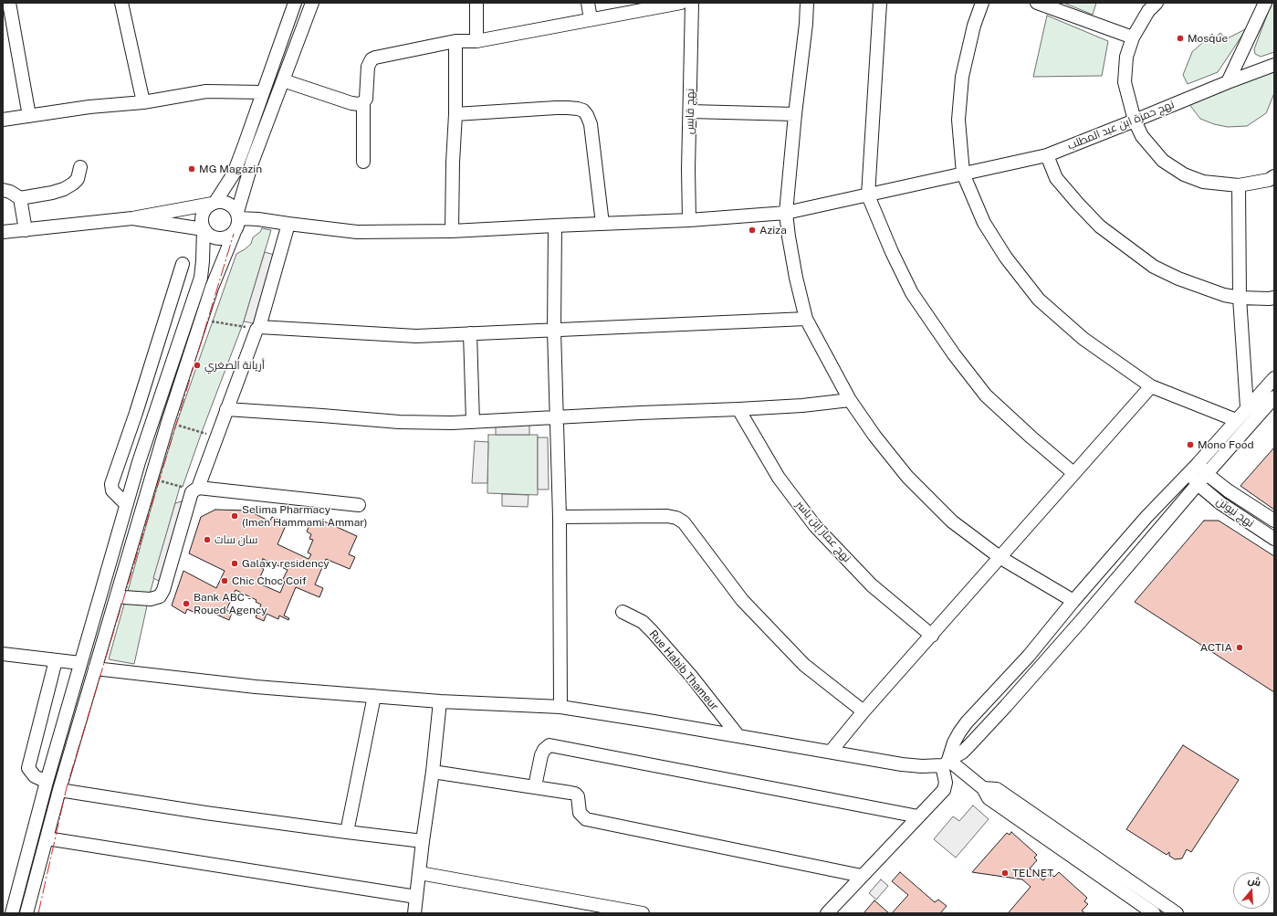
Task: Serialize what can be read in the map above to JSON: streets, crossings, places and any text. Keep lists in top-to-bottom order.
{
  "streets": {
    "street": [
      "نهج قابس",
      "نهج حمزة ابن عبد المطلب",
      "نهج نيوتن",
      "نهج عمار إبن ياسر",
      "Rue Habib Thameur"
    ]
  },
  "crossings": [
    ["نهج قابس", "نهج حمزة ابن عبد المطلب"]
  ],
  "places": [
    "Mosque",
    "MG Magazin",
    "Aziza",
    "أريانة الصغري",
    "Mono Food",
    "Selima Pharmacy (Imen Hammami Ammar)",
    "سان سات",
    "Galaxy residency",
    "Chic Choc Coif",
    "Bank ABC - Roued Agency",
    "ACTIA",
    "TELNET"
  ],
  "north": "top"
}
